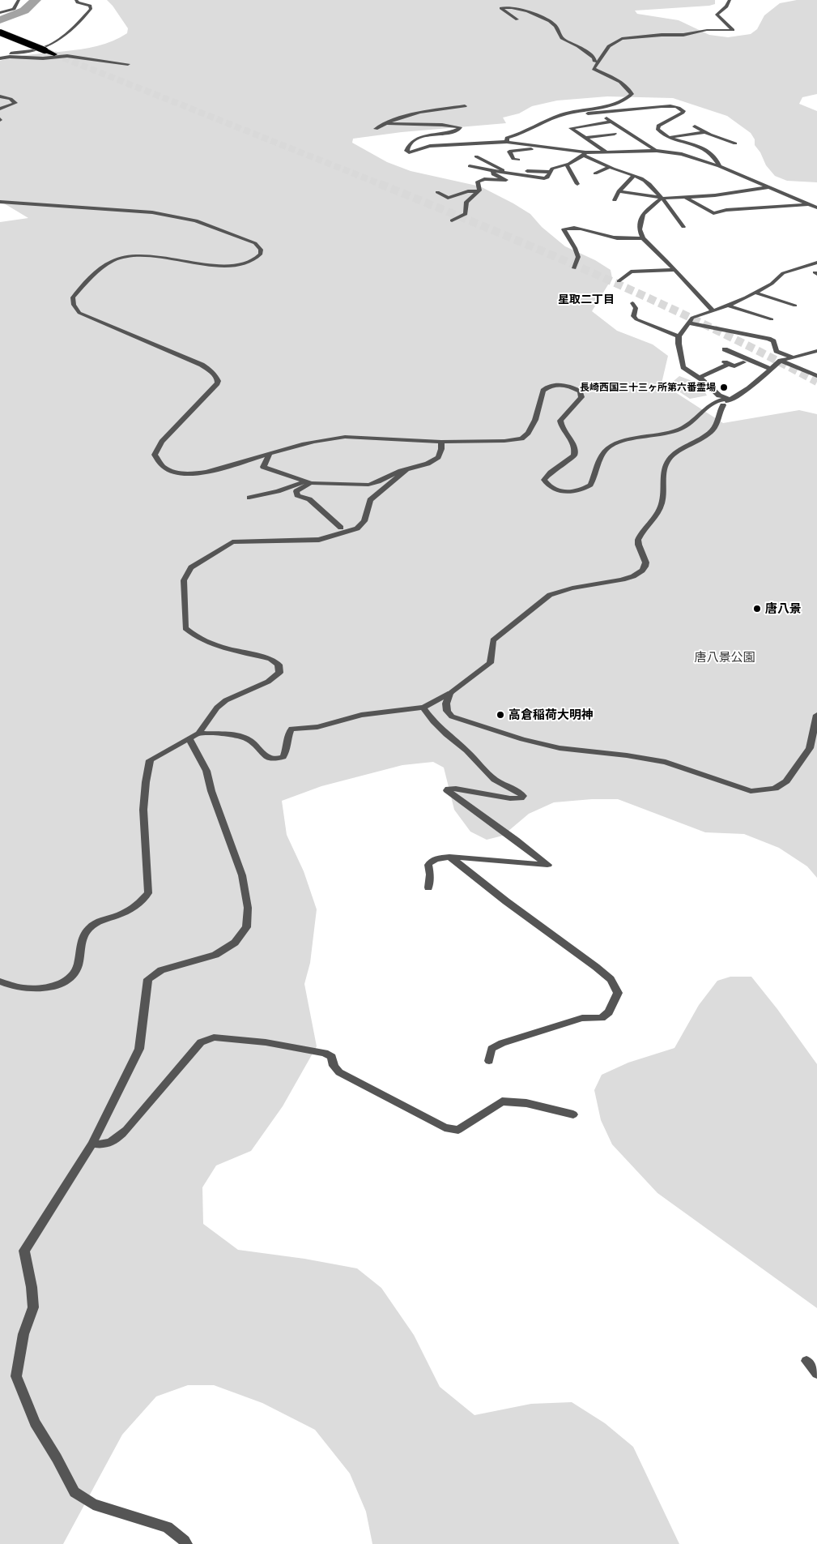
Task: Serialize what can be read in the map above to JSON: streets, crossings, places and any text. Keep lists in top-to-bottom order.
{
  "districts": ["星取二丁目"],
  "parks": ["唐八景公園"],
  "places": ["長崎西国三十三ヶ所第六番霊場", "唐八景", "高倉稲荷大明神"]
}
